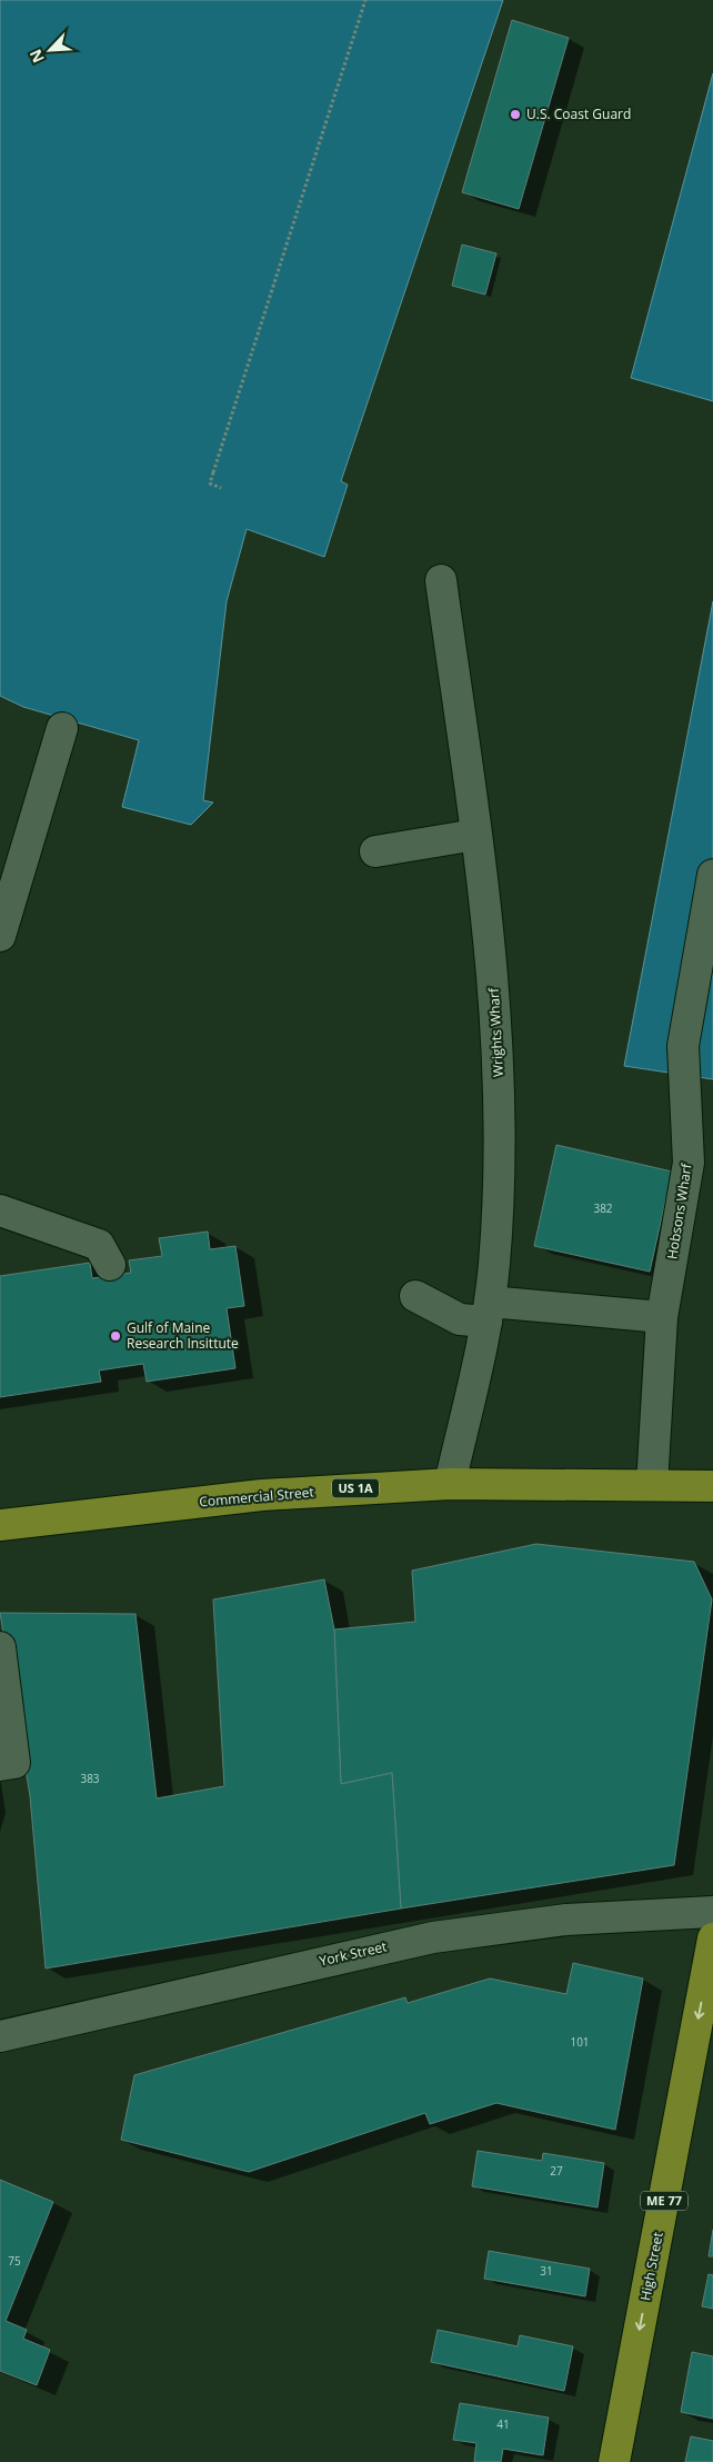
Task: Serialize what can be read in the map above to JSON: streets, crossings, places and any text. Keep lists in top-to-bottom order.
{
  "streets": {
    "main road": [
      "US 1A",
      "Commercial Street",
      "ME 77",
      "High Street"
    ],
    "street": ["Wrights Wharf", "Hobsons Wharf", "York Street"]
  },
  "crossings": [
    ["Wrights Wharf", "Commercial Street"],
    ["Hobsons Wharf", "Commercial Street"]
  ],
  "one_way": ["High Street"],
  "places": ["U.S. Coast Guard", "Gulf of Maine Research Insittute"],
  "house_numbers": [
    "382",
    "383",
    "101",
    "27",
    "75",
    "31",
    "41"
  ],
  "north": "bottom left"
}
